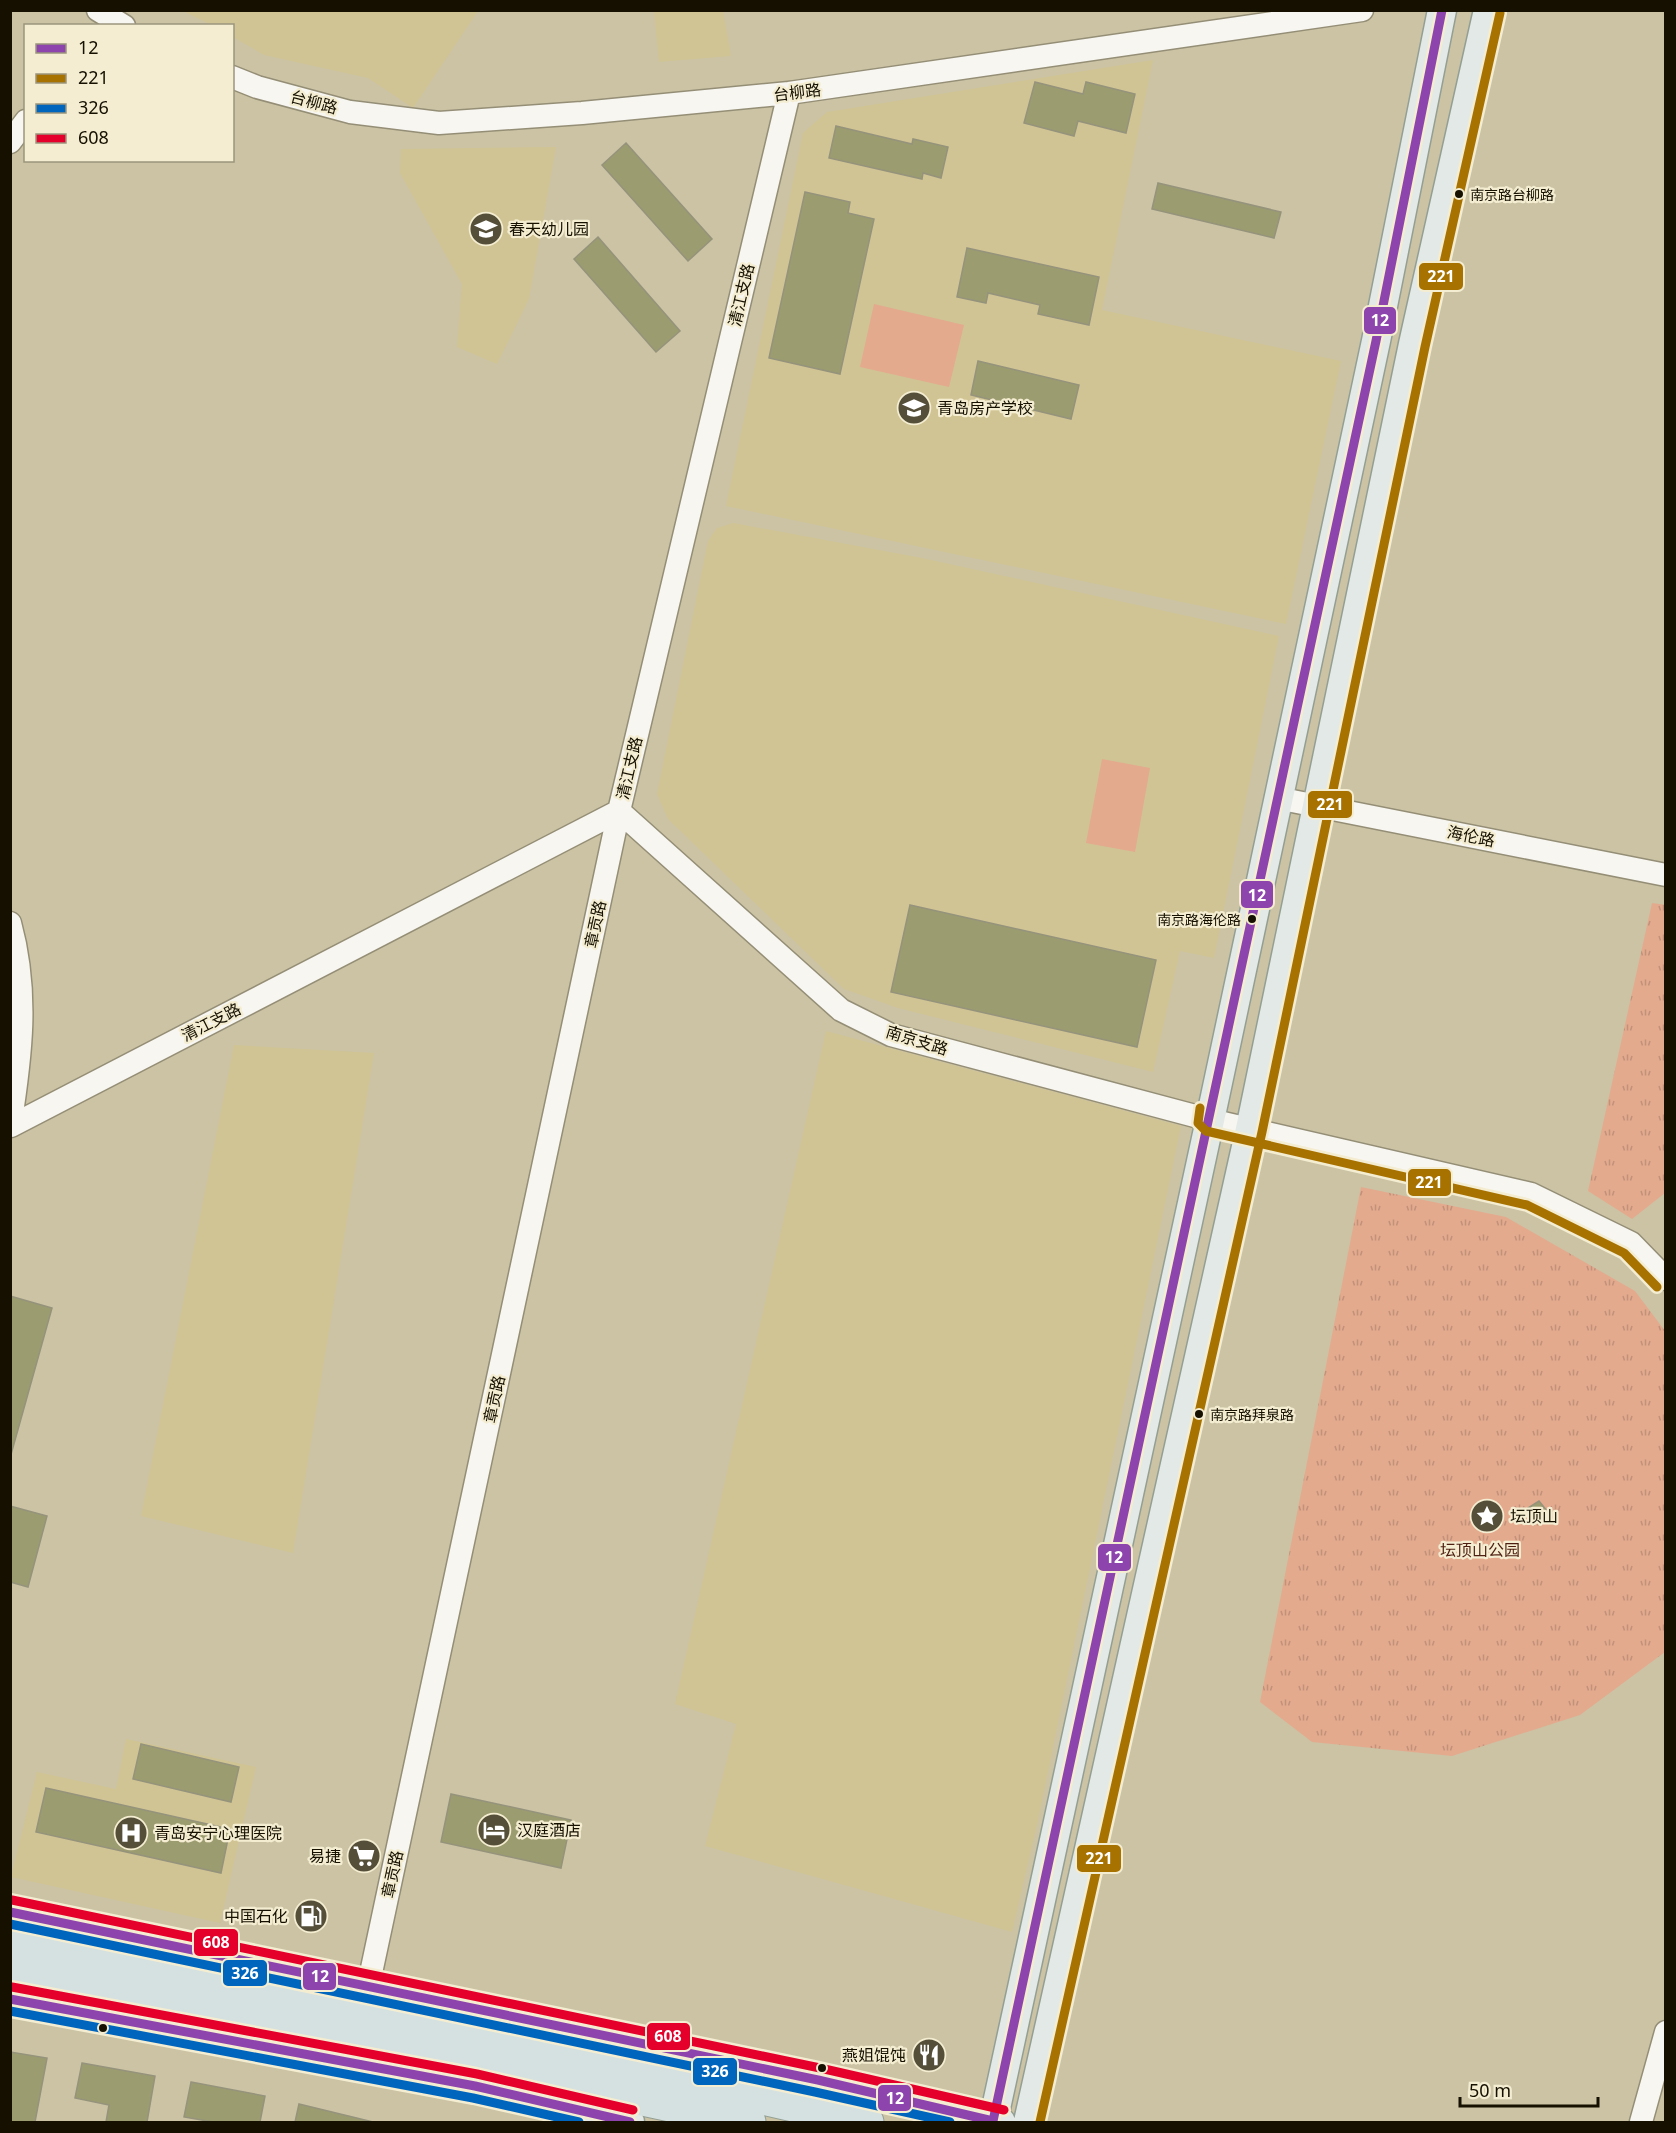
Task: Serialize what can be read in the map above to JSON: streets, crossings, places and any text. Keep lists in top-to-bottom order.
{
  "streets": {
    "street": [
      "台柳路",
      "清江支路",
      "海伦路",
      "章贡路",
      "南京支路"
    ]
  },
  "crossings": [
    ["台柳路", "清江支路"],
    ["清江支路", "章贡路"],
    ["清江支路", "南京支路"],
    ["章贡路", "南京支路"]
  ],
  "parks": ["坛顶山公园"],
  "places": {
    "other": ["南京路台柳路", "南京路海伦路", "南京路拜泉路"],
    "school or university": ["春天幼儿园", "青岛房产学校"],
    "place": ["坛顶山"],
    "hotel": ["汉庭酒店"],
    "hospital": ["青岛安宁心理医院"],
    "supermarket": ["易捷"],
    "fuel station": ["中国石化"],
    "restaurant": ["燕姐馄饨"]
  },
  "lines": [
    "transit line 12",
    "transit line 221",
    "transit line 608",
    "transit line 326"
  ],
  "legend": [
    "12",
    "221",
    "326",
    "608"
  ],
  "scale_bar": "50 m"
}
